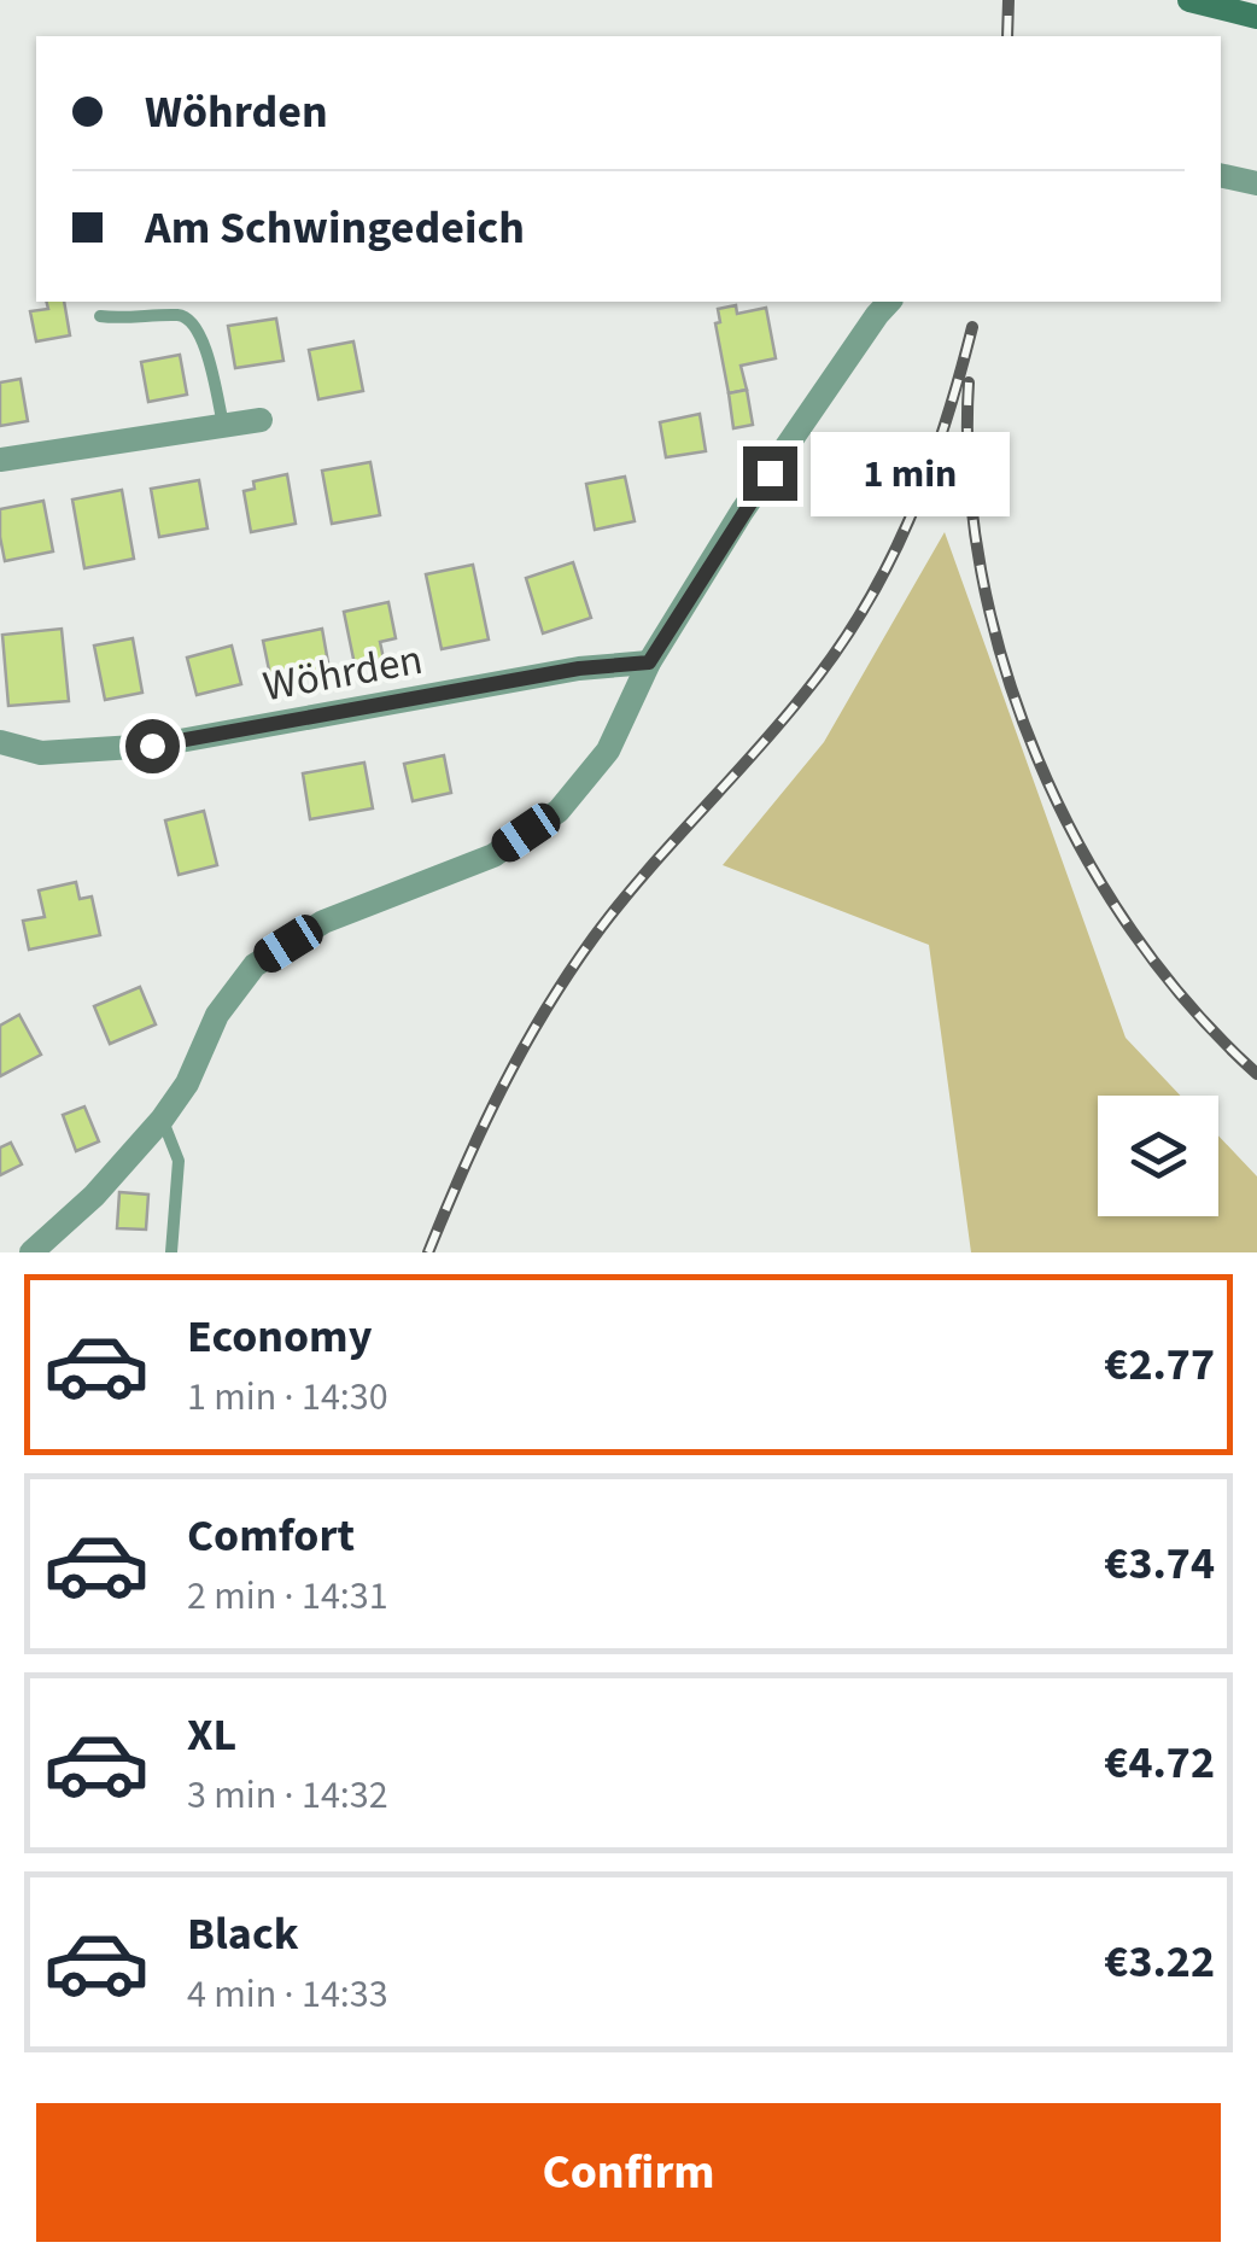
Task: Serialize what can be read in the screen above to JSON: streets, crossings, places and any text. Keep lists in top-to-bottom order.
{
  "streets": {
    "street": ["Wöhrden"]
  },
  "page": {
    "banner": ["Wöhrden", "Am Schwingedeich"],
    "bubble": "1 min",
    "list": [
      {
        "name": "Economy",
        "note": "1 min · 14:30",
        "value": "€2.77"
      },
      {
        "name": "Comfort",
        "note": "2 min · 14:31",
        "value": "€3.74"
      },
      {
        "name": "XL",
        "note": "3 min · 14:32",
        "value": "€4.72"
      },
      {
        "name": "Black",
        "note": "4 min · 14:33",
        "value": "€3.22"
      }
    ],
    "buttons": "Confirm"
  }
}
